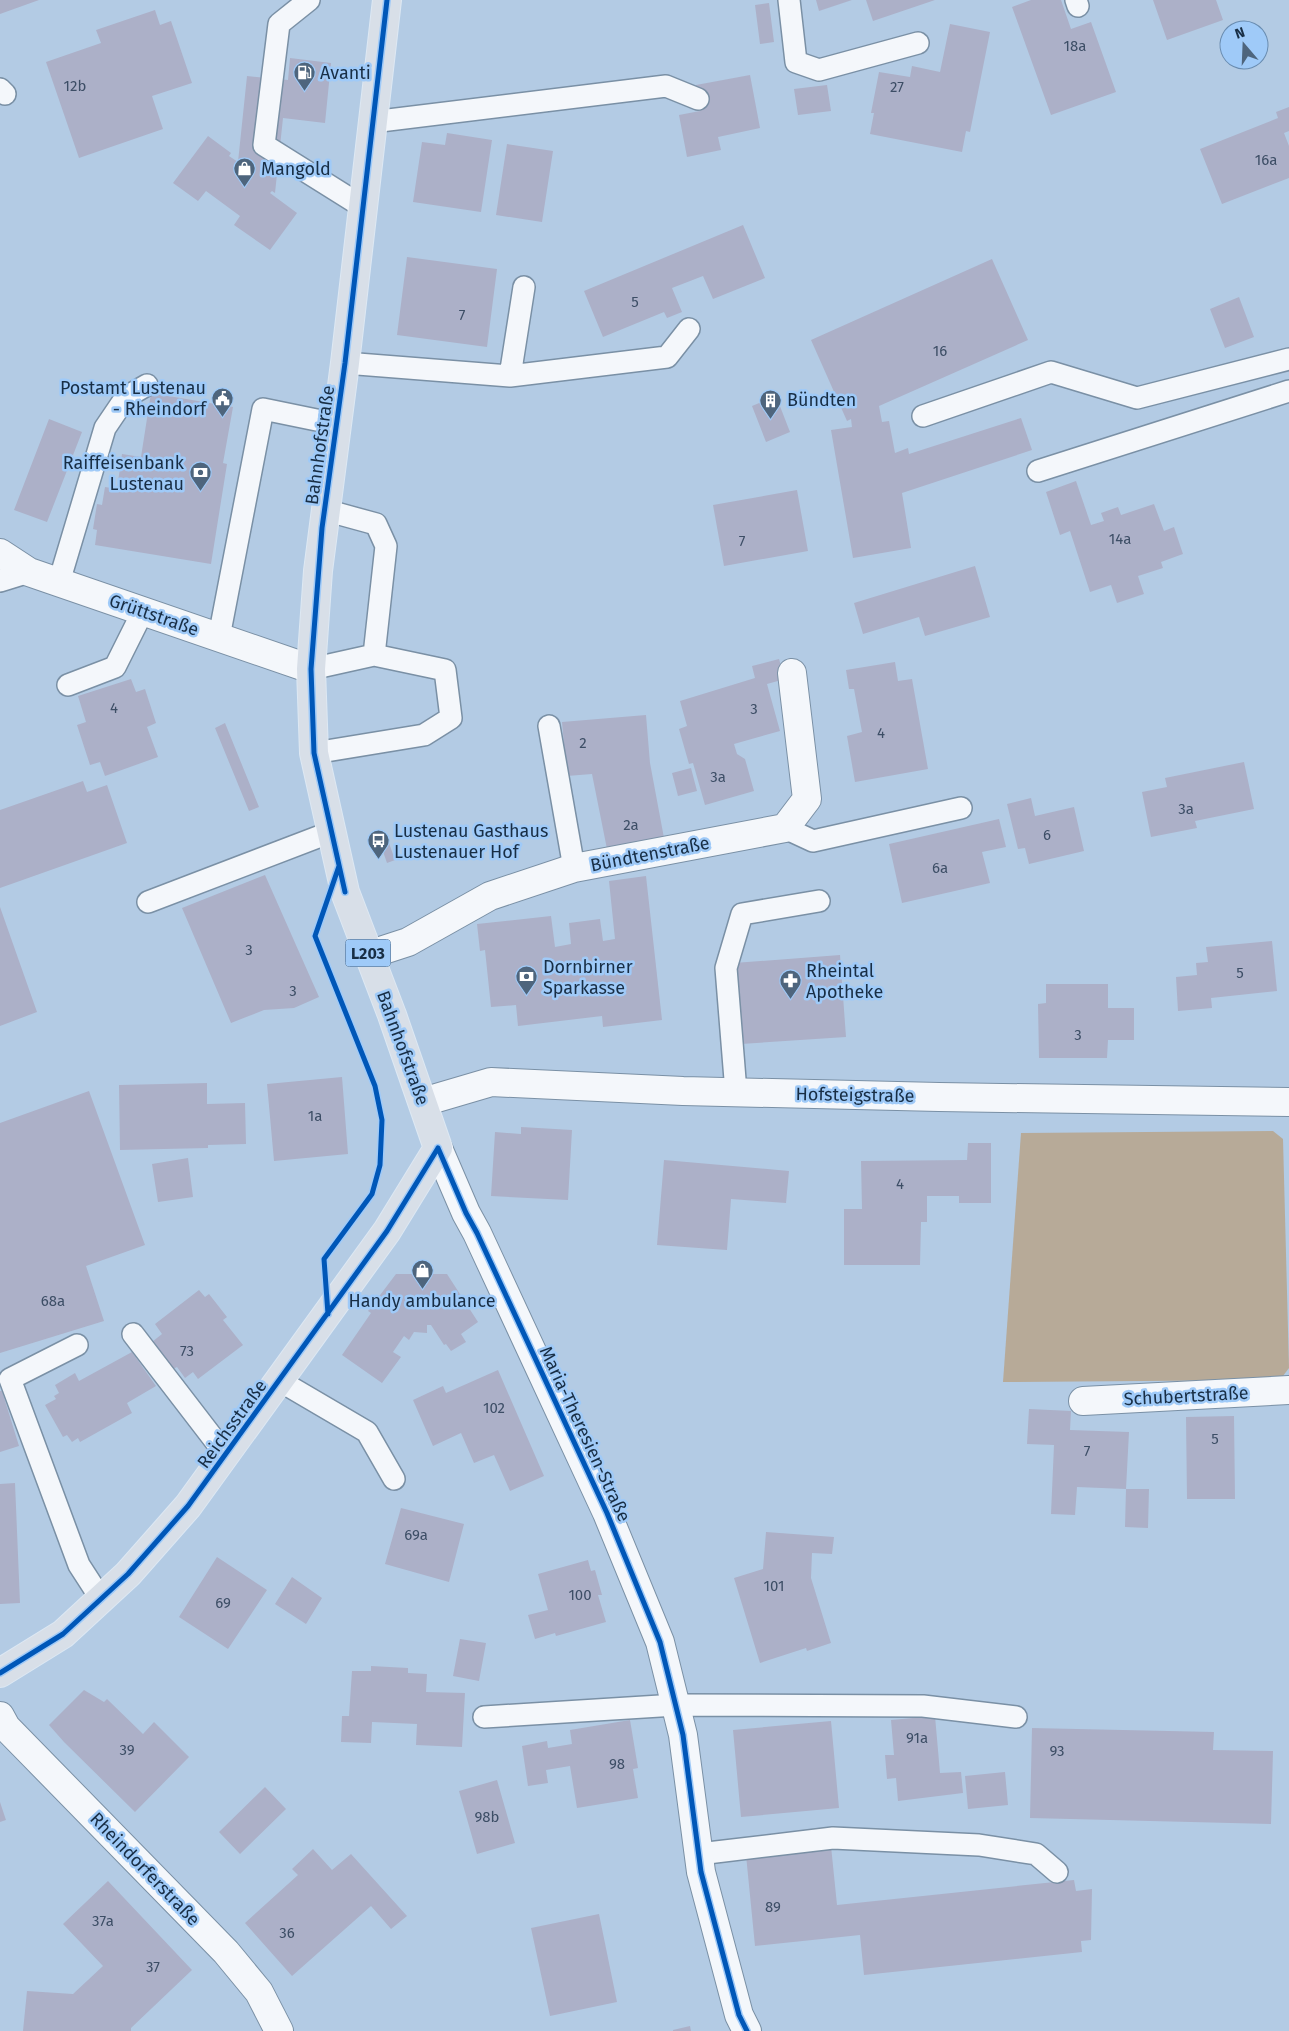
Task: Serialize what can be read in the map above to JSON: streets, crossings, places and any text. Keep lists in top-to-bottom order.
{
  "streets": {
    "main road": ["Bahnhofstraße", "L203", "Reichsstraße"],
    "street": [
      "Grüttstraße",
      "Bündtenstraße",
      "Hofsteigstraße",
      "Schubertstraße",
      "Maria-Theresien-Straße",
      "Rheindorferstraße"
    ]
  },
  "crossings": [
    ["Bahnhofstraße", "Grüttstraße"],
    ["Bahnhofstraße", "Bündtenstraße"],
    ["Bahnhofstraße", "Hofsteigstraße"],
    ["Bahnhofstraße", "Reichsstraße"],
    ["Bahnhofstraße", "Maria-Theresien-Straße"],
    ["Reichsstraße", "Maria-Theresien-Straße"]
  ],
  "places": {
    "fuel station": ["Avanti"],
    "shop": ["Mangold", "Handy ambulance"],
    "public building": ["Postamt Lustenau - Rheindorf"],
    "building": ["Bündten"],
    "bank": ["Raiffeisenbank Lustenau", "Dornbirner Sparkasse"],
    "bus stop": ["Lustenau Gasthaus Lustenauer Hof"],
    "pharmacy": ["Rheintal Apotheke"]
  },
  "house_numbers": [
    "18a",
    "12b",
    "27",
    "16a",
    "5",
    "7",
    "16",
    "14a",
    "7",
    "4",
    "3",
    "4",
    "2",
    "3a",
    "3a",
    "2a",
    "6",
    "6a",
    "3",
    "5",
    "3",
    "3",
    "1a",
    "4",
    "68a",
    "73",
    "102",
    "5",
    "7",
    "69a",
    "101",
    "100",
    "69",
    "91a",
    "39",
    "93",
    "98",
    "98b",
    "89",
    "37a",
    "36",
    "37"
  ],
  "north": "top"
}
